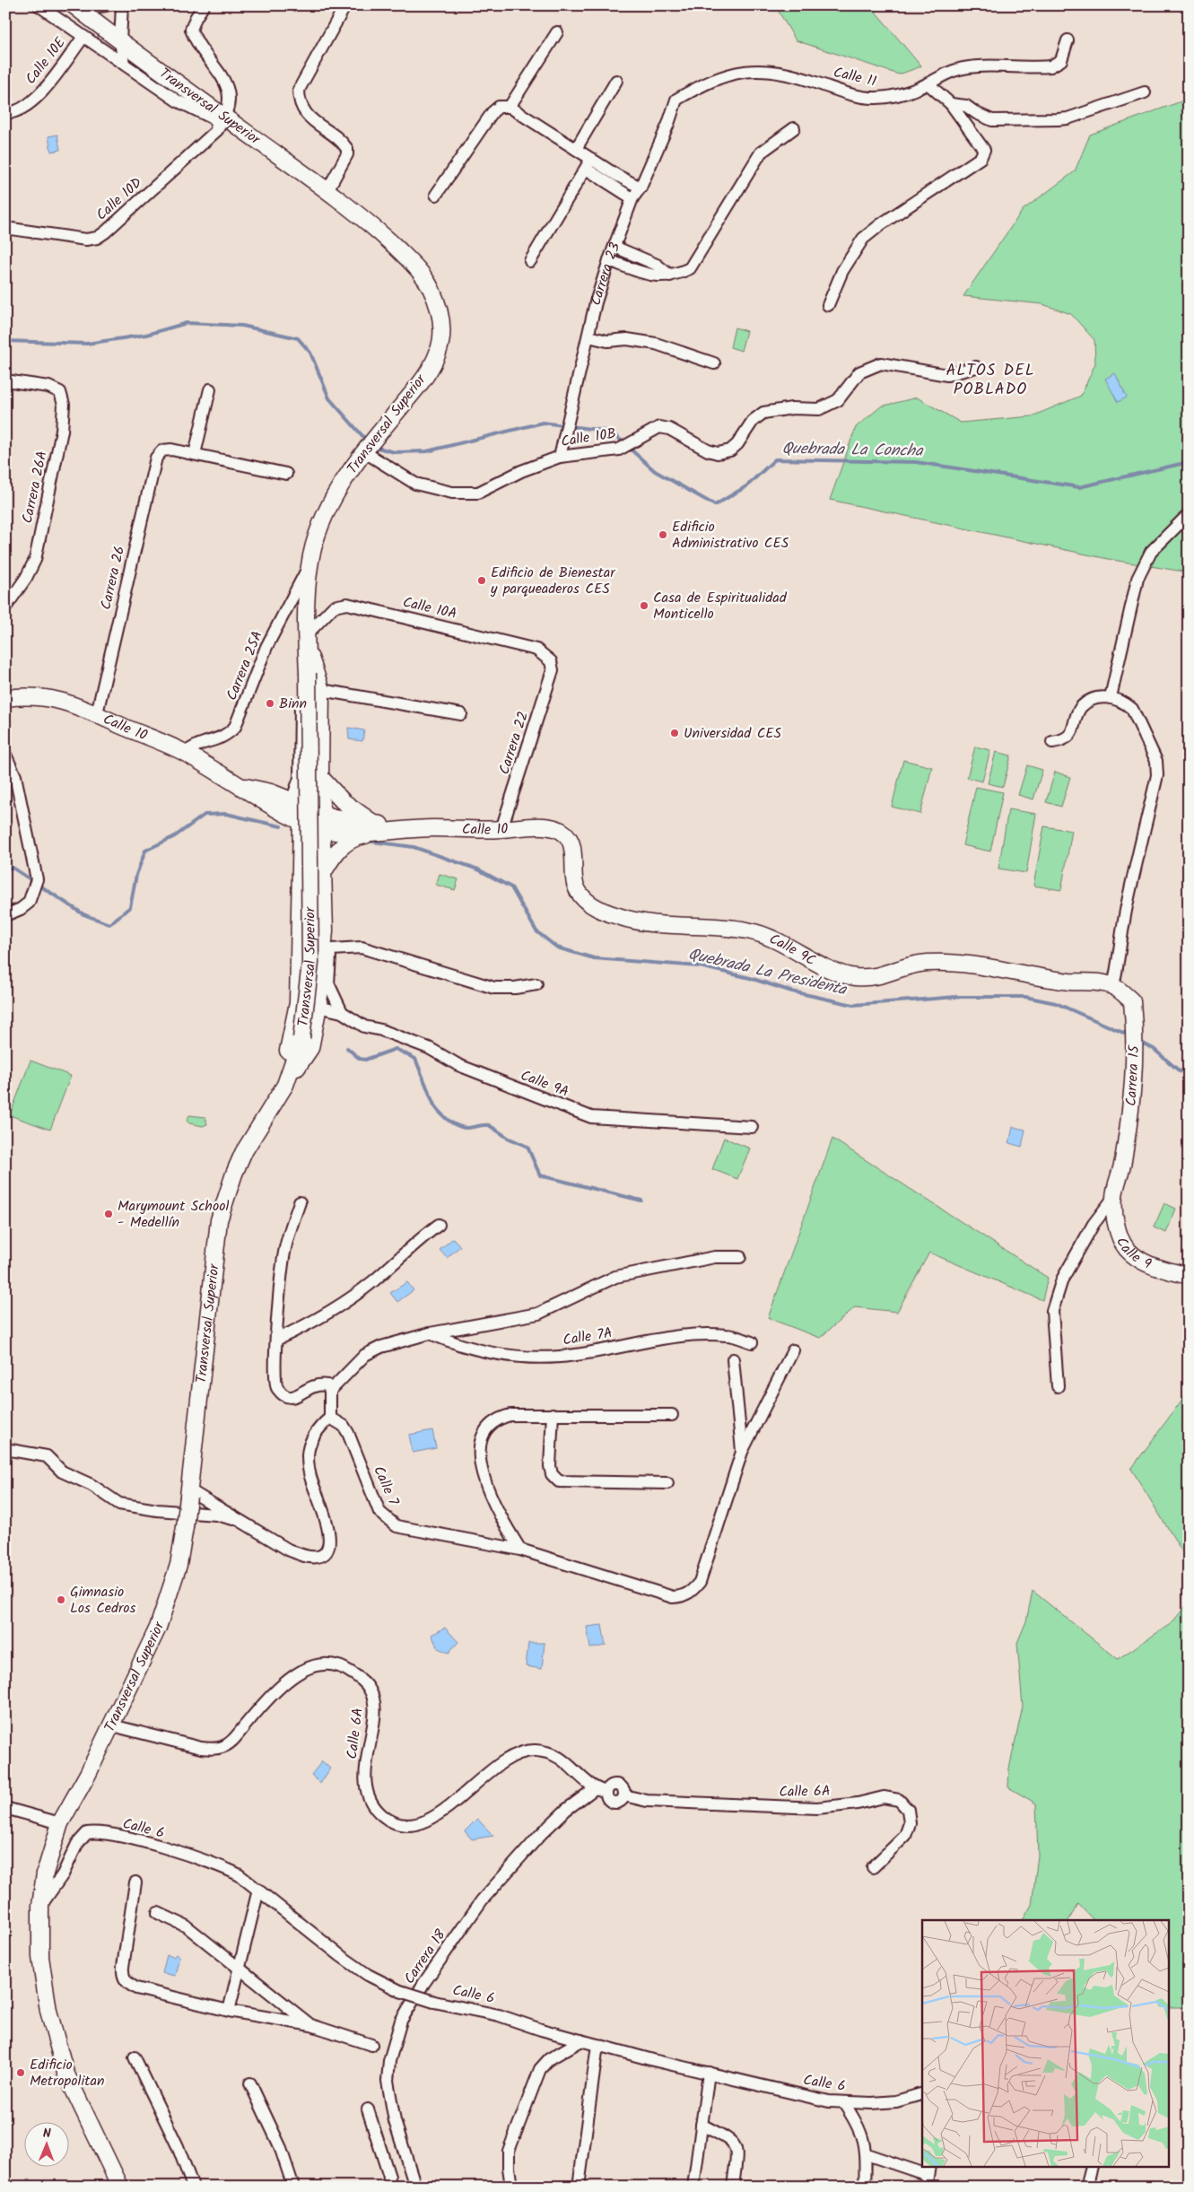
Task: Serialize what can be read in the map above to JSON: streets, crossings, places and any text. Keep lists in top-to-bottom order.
{
  "streets": {
    "main road": [
      "Transversal Superior",
      "Calle 10",
      "Calle 9C",
      "Carrera 15",
      "Calle 9"
    ],
    "street": [
      "Calle 10E",
      "Calle 11",
      "Calle 10D",
      "Carrera 23",
      "Calle 10B",
      "Carrera 26A",
      "Carrera 26",
      "Calle 10A",
      "Carrera 25A",
      "Carrera 22",
      "Calle 9A",
      "Calle 7A",
      "Calle 7",
      "Calle 6A",
      "Calle 6",
      "Carrera 18"
    ]
  },
  "crossings": [
    ["Calle 11", "Carrera 23"],
    ["Transversal Superior", "Calle 10D"],
    ["Transversal Superior", "Calle 10B"],
    ["Transversal Superior", "Calle 10A"],
    ["Transversal Superior", "Carrera 25A"],
    ["Transversal Superior", "Calle 6A"],
    ["Transversal Superior", "Calle 6"],
    ["Carrera 23", "Calle 10B"],
    ["Carrera 26", "Calle 10"],
    ["Calle 10A", "Carrera 22"],
    ["Carrera 25A", "Calle 10"],
    ["Calle 10", "Carrera 22"],
    ["Calle 10", "Calle 9C"],
    ["Calle 9C", "Carrera 15"],
    ["Carrera 15", "Calle 9"],
    ["Calle 6A", "Carrera 18"]
  ],
  "districts": ["ALTOS DEL POBLADO"],
  "water": ["Quebrada La Concha", "Quebrada La Presidenta"],
  "places": [
    "Edificio Administrativo CES",
    "Edificio de Bienestar y parqueaderos CES",
    "Casa de Espiritualidad Monticello",
    "Binn",
    "Universidad CES",
    "Marymount School - Medellín",
    "Gimnasio Los Cedros",
    "Edificio Metropolitan"
  ],
  "north": "top"
}
